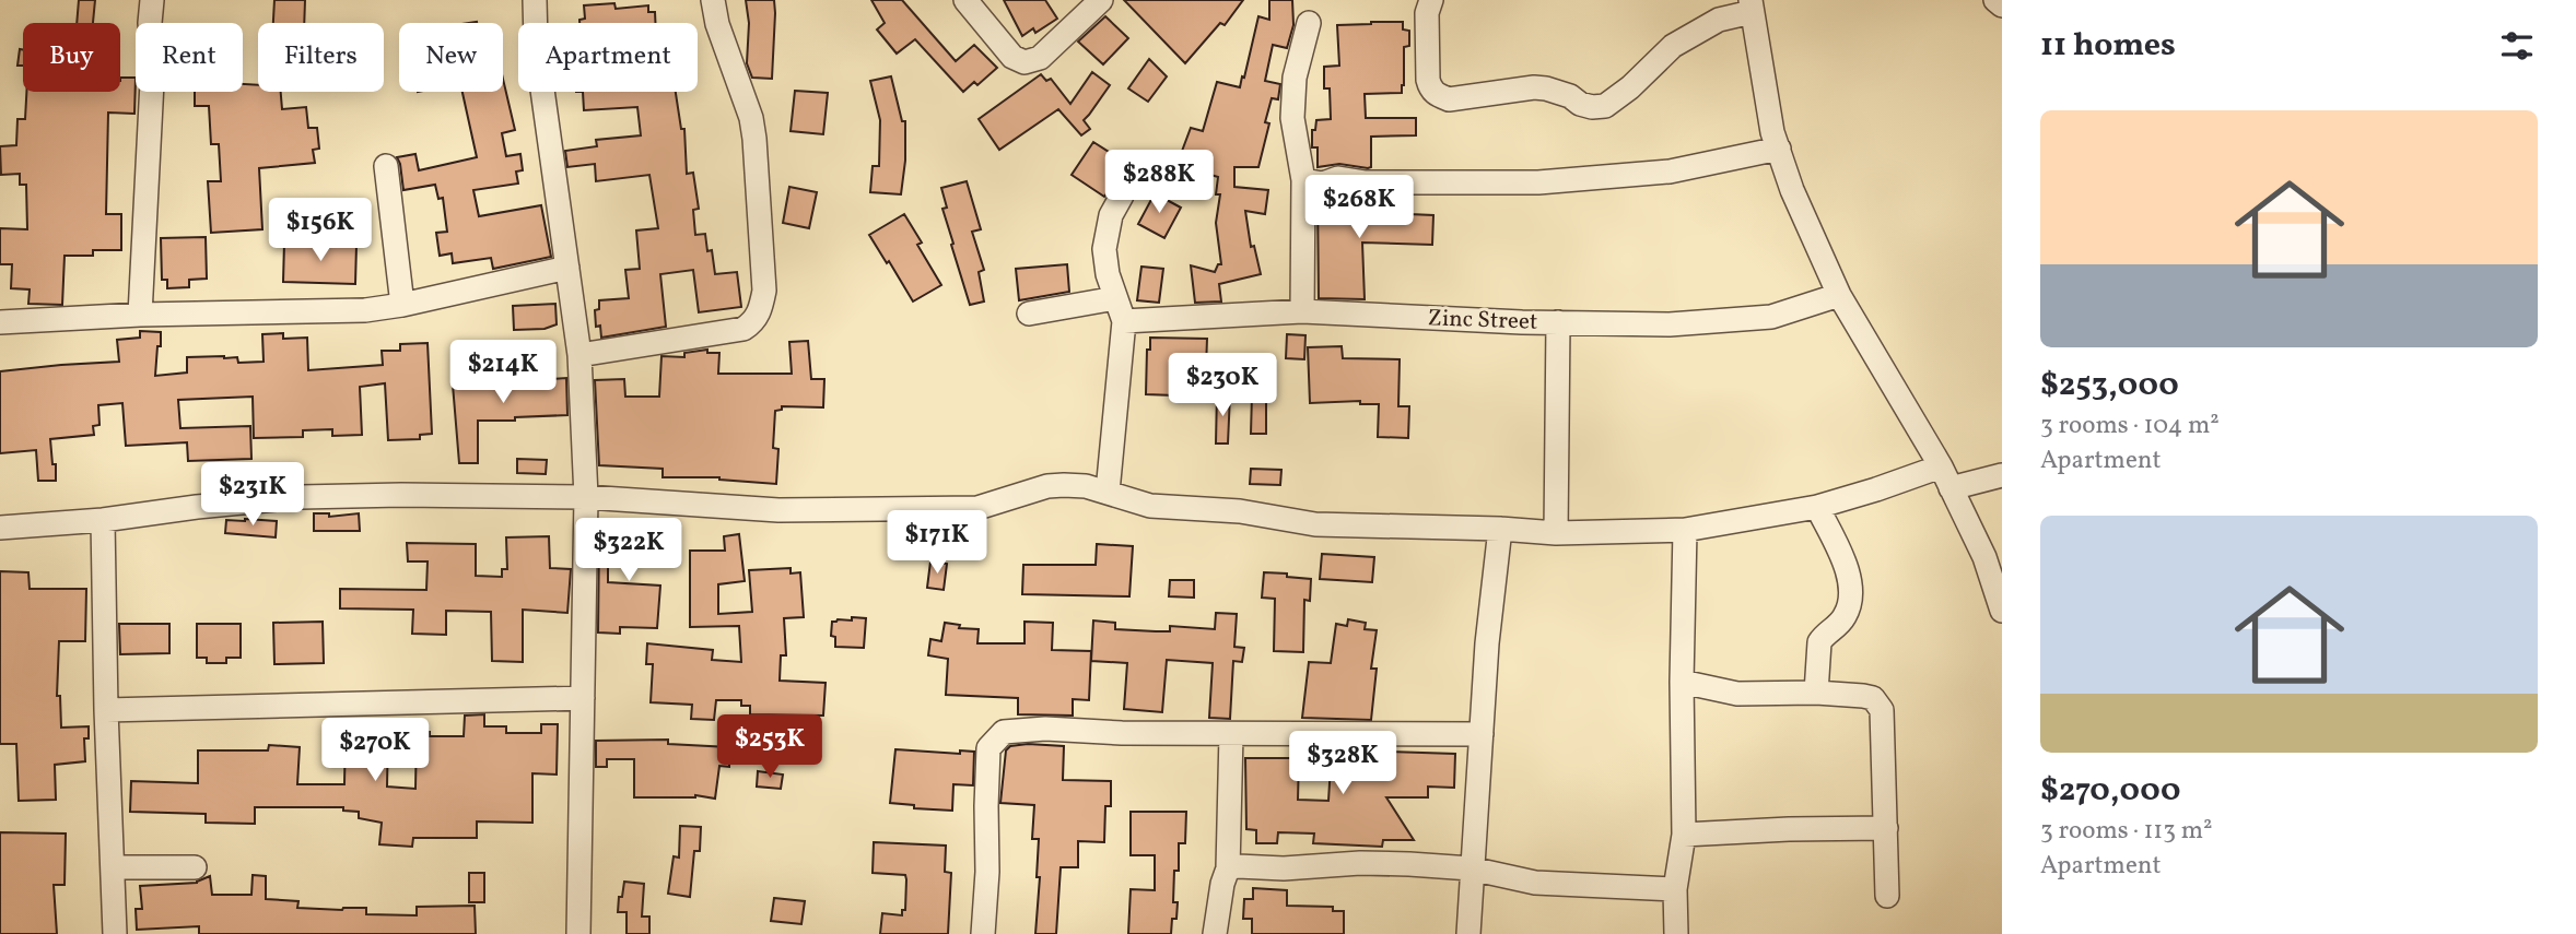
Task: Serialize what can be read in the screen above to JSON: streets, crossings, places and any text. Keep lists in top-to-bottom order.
{
  "streets": {
    "street": ["Zinc Street"]
  },
  "page": {
    "heading": "11 homes",
    "chip": [
      "Buy",
      "Rent",
      "Filters",
      "New",
      "Apartment"
    ],
    "list": [
      {
        "name": "$253,000",
        "note": "3 rooms · 104 m² · Apartment"
      },
      {
        "name": "$270,000",
        "note": "3 rooms · 113 m² · Apartment"
      }
    ],
    "price": [
      "$288K",
      "$268K",
      "$156K",
      "$214K",
      "$230K",
      "$231K",
      "$171K",
      "$322K",
      "$253K",
      "$270K",
      "$328K"
    ]
  }
}
